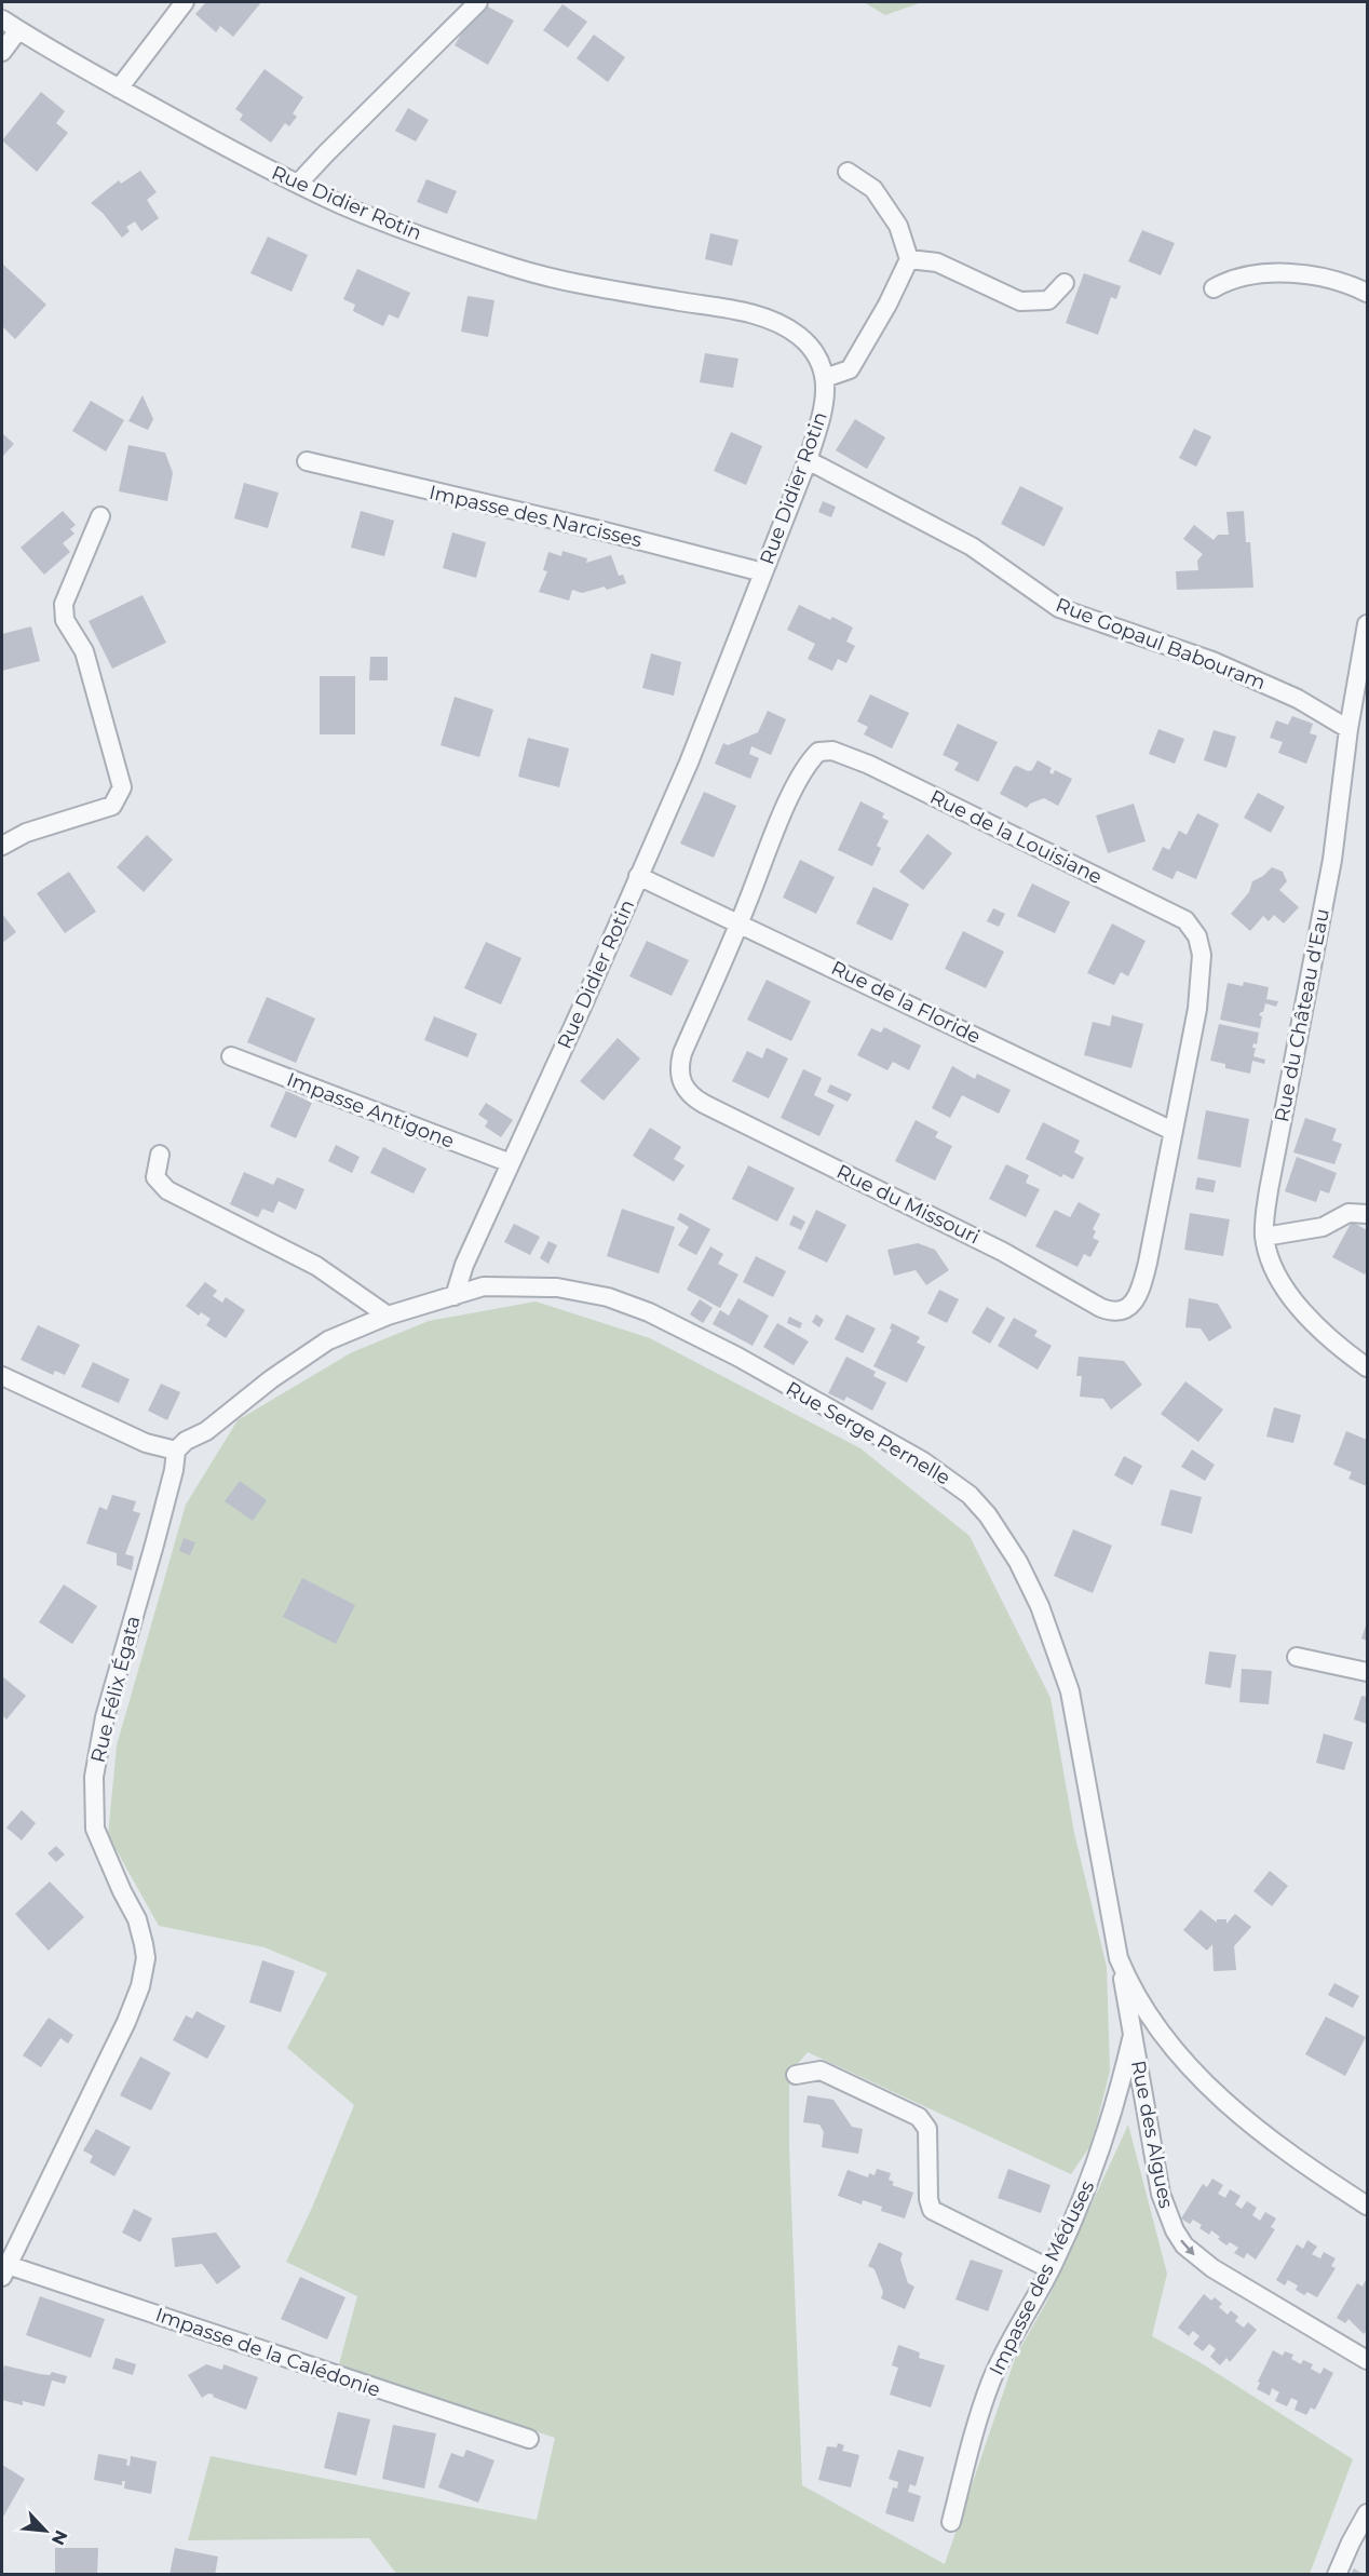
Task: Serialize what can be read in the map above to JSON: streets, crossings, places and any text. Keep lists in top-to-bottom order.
{
  "streets": {
    "street": [
      "Rue Didier Rotin",
      "Impasse des Narcisses",
      "Rue Gopaul Babouram",
      "Rue de la Louisiane",
      "Rue de la Floride",
      "Rue du Château d'Eau",
      "Impasse Antigone",
      "Rue du Missouri",
      "Rue Serge Pernelle",
      "Rue Félix Égata",
      "Rue des Algues",
      "Impasse des Méduses",
      "Impasse de la Calédonie"
    ]
  },
  "crossings": [
    ["Rue Didier Rotin", "Impasse des Narcisses"],
    ["Rue Didier Rotin", "Rue Gopaul Babouram"],
    ["Rue Didier Rotin", "Rue de la Floride"],
    ["Rue Didier Rotin", "Impasse Antigone"],
    ["Rue Didier Rotin", "Rue Serge Pernelle"],
    ["Rue Gopaul Babouram", "Rue du Château d'Eau"],
    ["Rue de la Louisiane", "Rue de la Floride"],
    ["Rue de la Louisiane", "Rue du Missouri"],
    ["Rue de la Floride", "Rue du Missouri"],
    ["Rue Serge Pernelle", "Rue Félix Égata"],
    ["Rue Serge Pernelle", "Rue des Algues"],
    ["Rue Félix Égata", "Impasse de la Calédonie"],
    ["Rue des Algues", "Impasse des Méduses"]
  ],
  "one_way": ["Rue des Algues"],
  "north": "bottom right"
}
